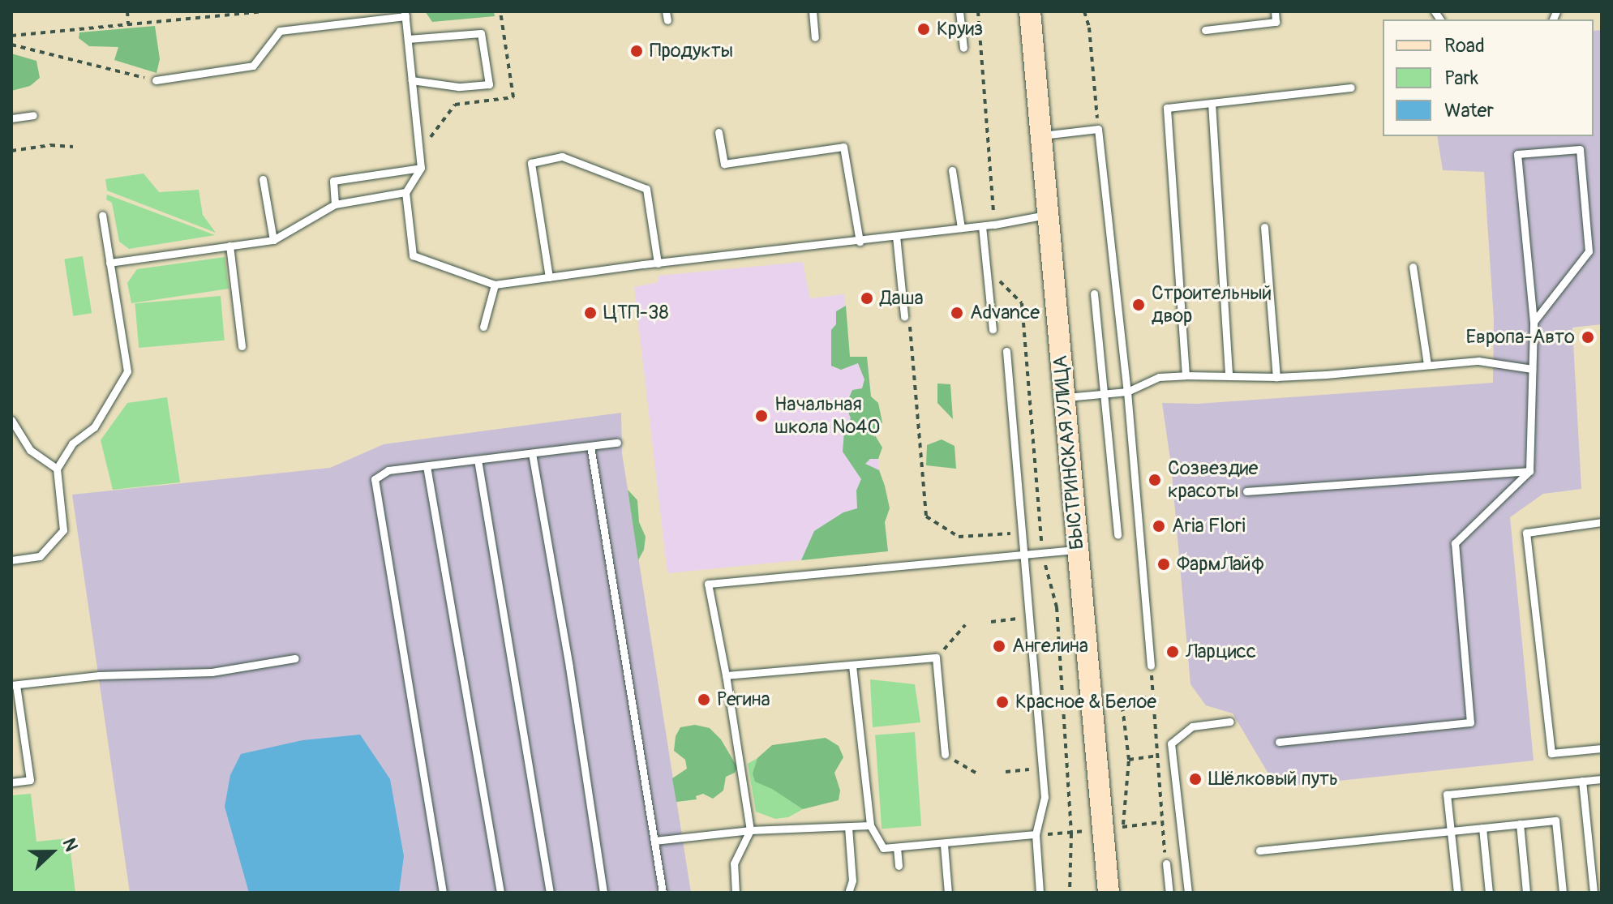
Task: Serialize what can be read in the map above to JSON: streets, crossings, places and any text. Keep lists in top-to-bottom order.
{
  "streets": {
    "main road": ["БЫСТРИНСКАЯ УЛИЦА"]
  },
  "places": [
    "Круиз",
    "Продукты",
    "Даша",
    "Строительный двор",
    "ЦТП-38",
    "Advance",
    "Европа-Авто",
    "Начальная школа №40",
    "Созвездие красоты",
    "Aria Flori",
    "ФармЛайф",
    "Ангелина",
    "Ларцисс",
    "Регина",
    "Красное & Белое",
    "Шёлковый путь"
  ],
  "legend": ["Road", "Park", "Water"],
  "north": "right"
}
